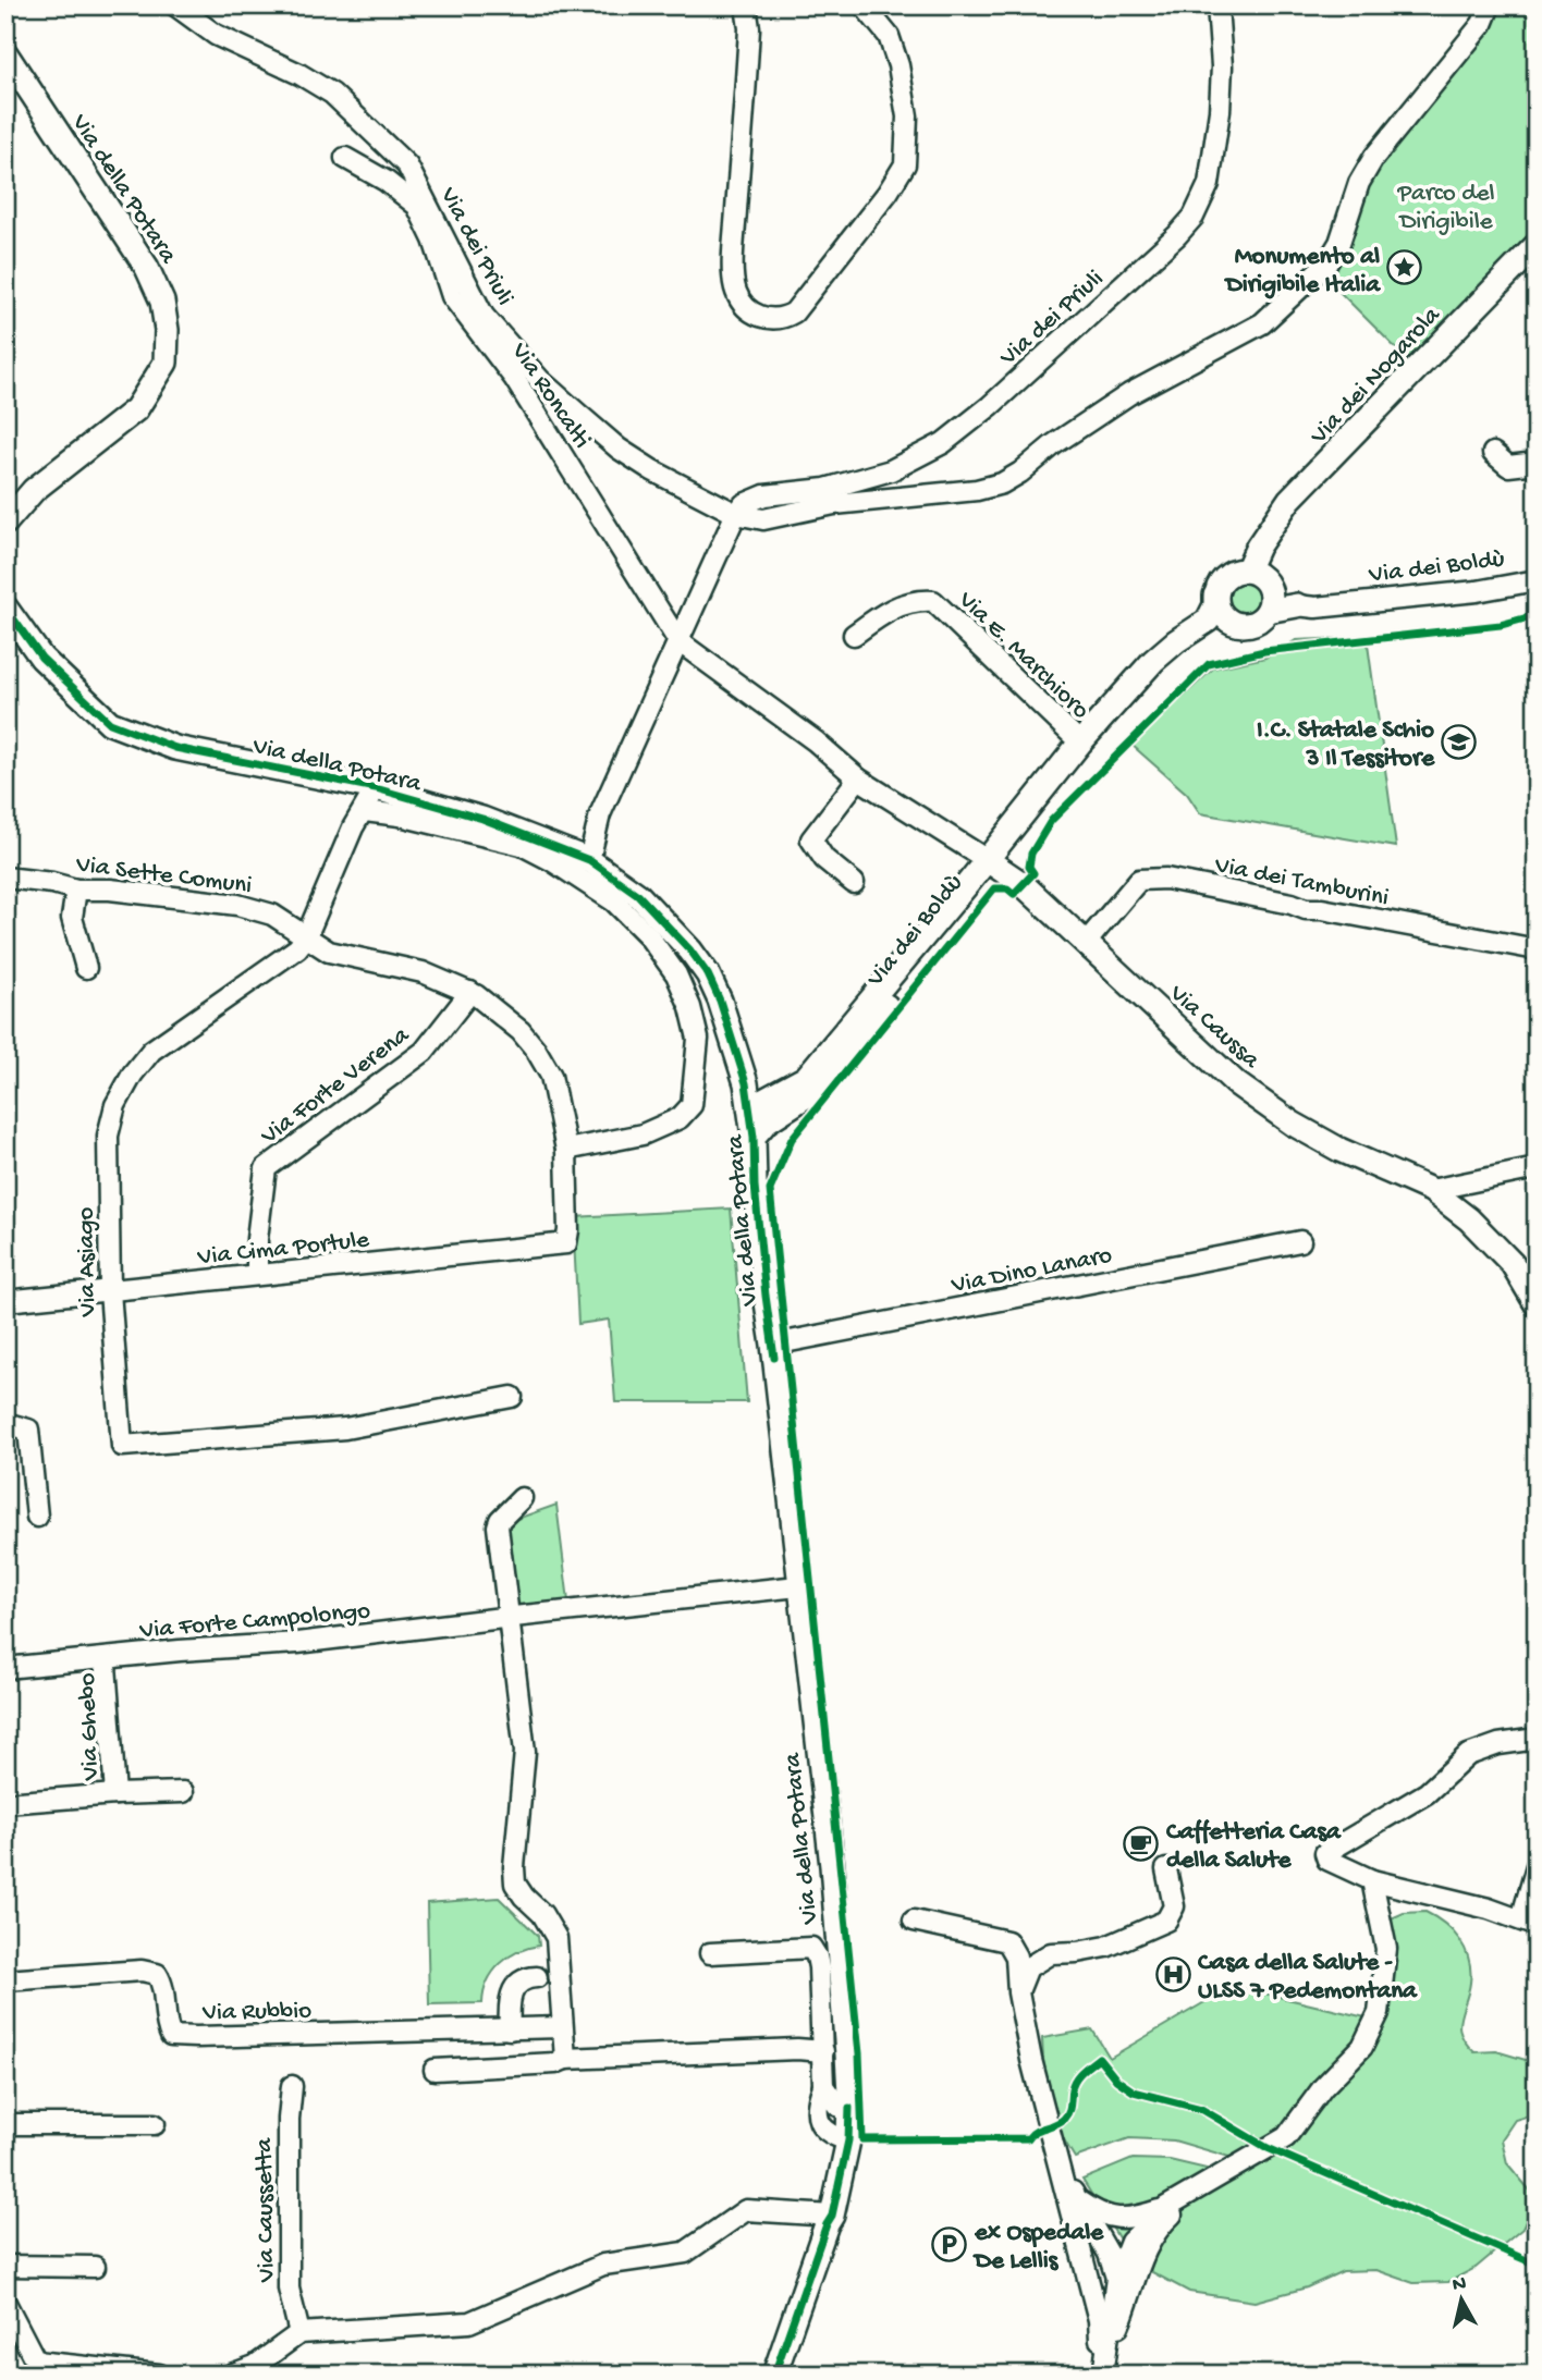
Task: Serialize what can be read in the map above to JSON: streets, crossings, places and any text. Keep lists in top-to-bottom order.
{
  "streets": {
    "street": [
      "Via della Potara",
      "Via dei Priuli",
      "Via dei Nogarola",
      "Via Roncalti",
      "Via dei Boldù",
      "Via E. Marchioro",
      "Via Sette Comuni",
      "Via dei Tamburini",
      "Via Caussa",
      "Via Forte Verena",
      "Via Cima Portule",
      "Via Asiago",
      "Via Dino Lanaro",
      "Via Forte Campolongo",
      "Via Ghebo",
      "Via Rubbio",
      "Via Caussetta"
    ]
  },
  "crossings": [
    ["Via della Potara", "Via dei Boldù"],
    ["Via della Potara", "Via Asiago"],
    ["Via della Potara", "Via Dino Lanaro"],
    ["Via della Potara", "Via Forte Campolongo"],
    ["Via dei Nogarola", "Via dei Boldù"],
    ["Via Roncalti", "Via Caussa"],
    ["Via dei Boldù", "Via E. Marchioro"],
    ["Via dei Boldù", "Via Caussa"],
    ["Via Sette Comuni", "Via Forte Verena"],
    ["Via Sette Comuni", "Via Cima Portule"],
    ["Via Sette Comuni", "Via Asiago"],
    ["Via dei Tamburini", "Via Caussa"],
    ["Via Forte Verena", "Via Cima Portule"],
    ["Via Cima Portule", "Via Asiago"],
    ["Via Forte Campolongo", "Via Ghebo"]
  ],
  "parks": ["Parco del Dirigibile"],
  "places": {
    "place": ["Monumento al Dirigibile Italia"],
    "school or university": ["I.C. Statale Schio 3 Il Tessitore"],
    "cafe": ["Caffetteria Casa della Salute"],
    "hospital": ["Casa della Salute - ULSS 7 Pedemontana"],
    "parking": ["ex Ospedale De Lellis"]
  },
  "north": "top"
}
